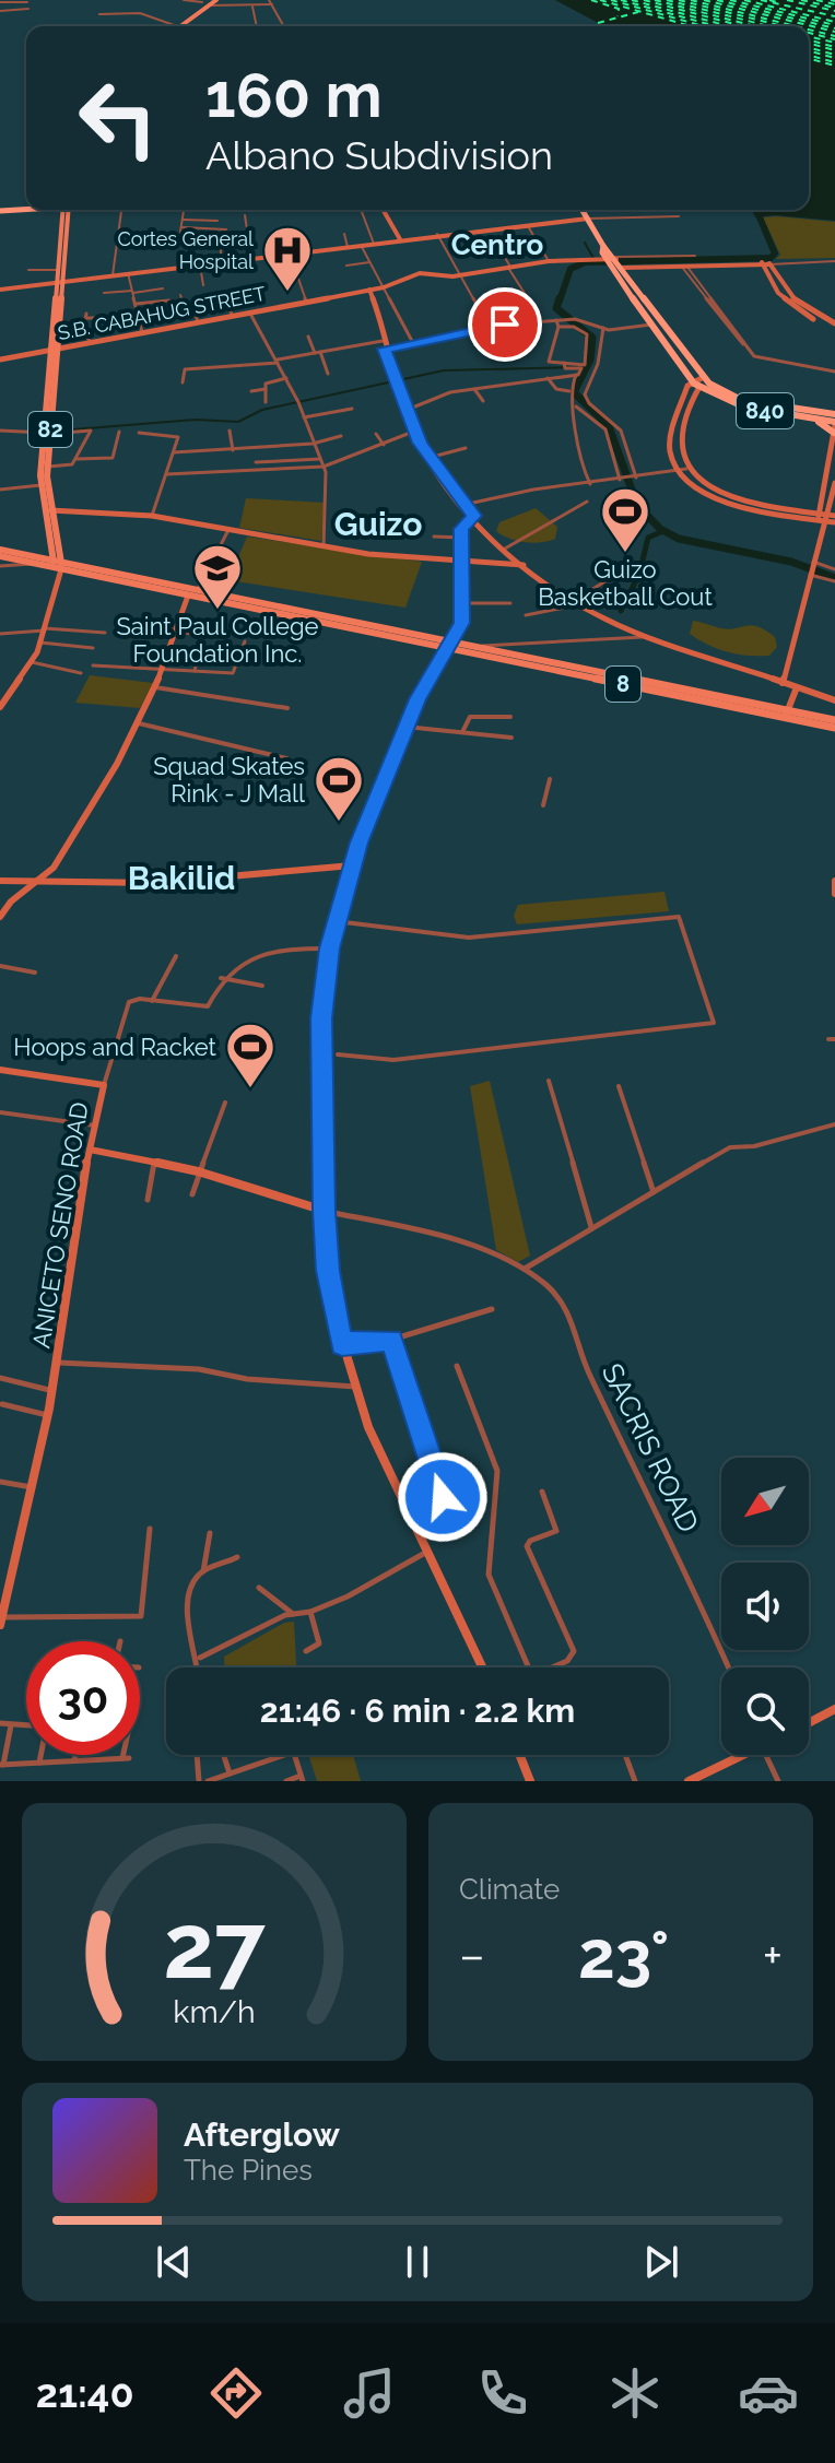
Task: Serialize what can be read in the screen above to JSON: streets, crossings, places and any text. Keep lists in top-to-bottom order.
{
  "streets": {
    "highway": ["840"],
    "main road": ["82", "8"],
    "street": ["S.B. CABAHUG STREET", "ANICETO SENO ROAD", "SACRIS ROAD"]
  },
  "crossings": [
    ["S.B. CABAHUG STREET", "840"],
    ["S.B. CABAHUG STREET", "82"],
    ["82", "8"]
  ],
  "districts": ["Centro", "Guizo", "Bakilid"],
  "places": {
    "hospital": ["Cortes General Hospital"],
    "sports": ["Guizo Basketball Cout", "Squad Skates Rink - J Mall", "Hoops and Racket"],
    "school or university": ["Saint Paul College Foundation Inc."]
  },
  "north": "bottom left",
  "page": {
    "turn": ["160 m", "Albano Subdivision"],
    "limit": "30",
    "trip": "21:46 · 6 min · 2.2 km",
    "tile": "Climate",
    "heat": ["−", "23°", "+"],
    "song": ["Afterglow", "The Pines"],
    "tabs": "21:40",
    "gauge": ["27", "km/h"]
  }
}
